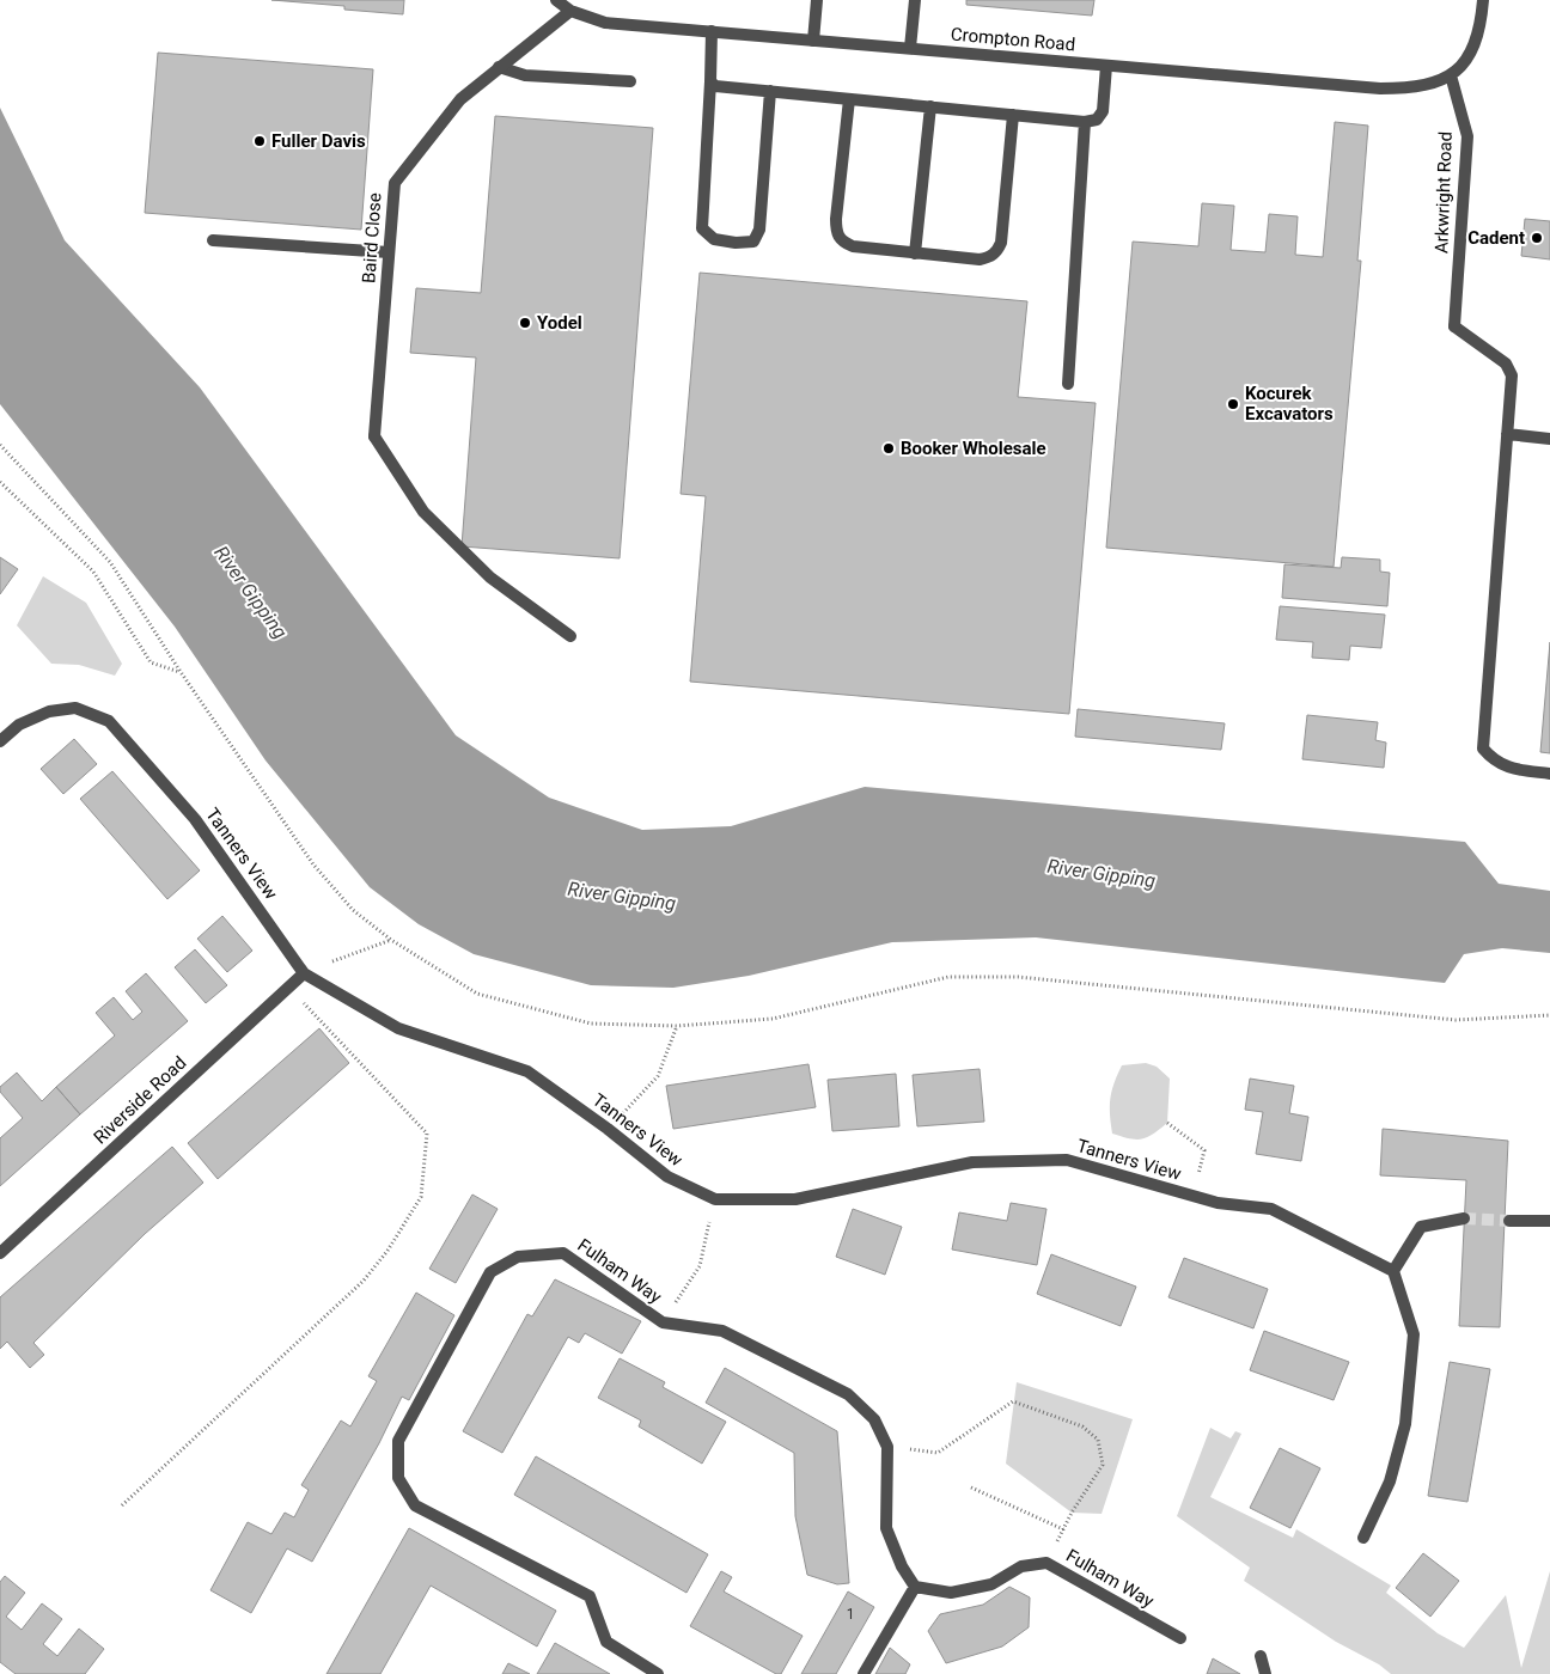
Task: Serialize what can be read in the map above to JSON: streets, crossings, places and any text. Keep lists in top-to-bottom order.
{
  "streets": {
    "street": [
      "Crompton Road",
      "Arkwright Road",
      "Baird Close",
      "Tanners View",
      "Riverside Road",
      "Fulham Way"
    ]
  },
  "crossings": [
    ["Crompton Road", "Arkwright Road"],
    ["Crompton Road", "Baird Close"],
    ["Tanners View", "Riverside Road"]
  ],
  "water": ["River Gipping"],
  "places": [
    "Fuller Davis",
    "Cadent",
    "Yodel",
    "Kocurek Excavators",
    "Booker Wholesale"
  ],
  "house_numbers": ["1"]
}
